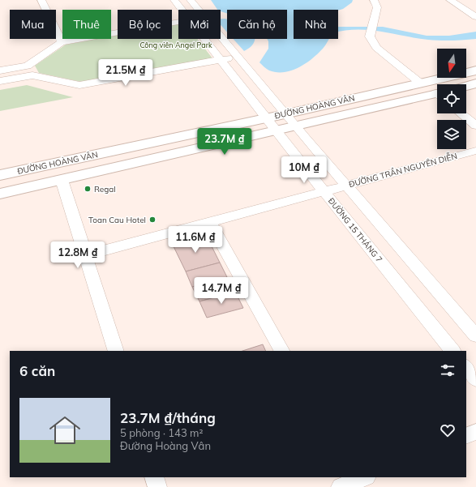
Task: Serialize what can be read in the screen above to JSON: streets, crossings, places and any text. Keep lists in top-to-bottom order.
{
  "streets": {
    "street": ["ĐƯỜNG HOÀNG VÂN", "ĐƯỜNG TRẦN NGUYÊN DIỄN", "ĐƯỜNG 15 THÁNG 7"]
  },
  "crossings": [
    ["ĐƯỜNG HOÀNG VÂN", "ĐƯỜNG 15 THÁNG 7"],
    ["ĐƯỜNG TRẦN NGUYÊN DIỄN", "ĐƯỜNG 15 THÁNG 7"]
  ],
  "parks": ["Công viên Angel Park"],
  "places": ["Regal", "Toan Cau Hotel"],
  "north": "bottom",
  "page": {
    "chip": [
      "Mua",
      "Thuê",
      "Bộ lọc",
      "Mới",
      "Căn hộ",
      "Nhà"
    ],
    "price": [
      "21.5M ₫",
      "23.7M ₫",
      "10M ₫",
      "11.6M ₫",
      "12.8M ₫",
      "14.7M ₫"
    ],
    "heading": "6 căn",
    "list": [
      {
        "name": "23.7M ₫/tháng",
        "note": "5 phòng · 143 m² · Đường Hoàng Vân"
      }
    ]
  }
}
